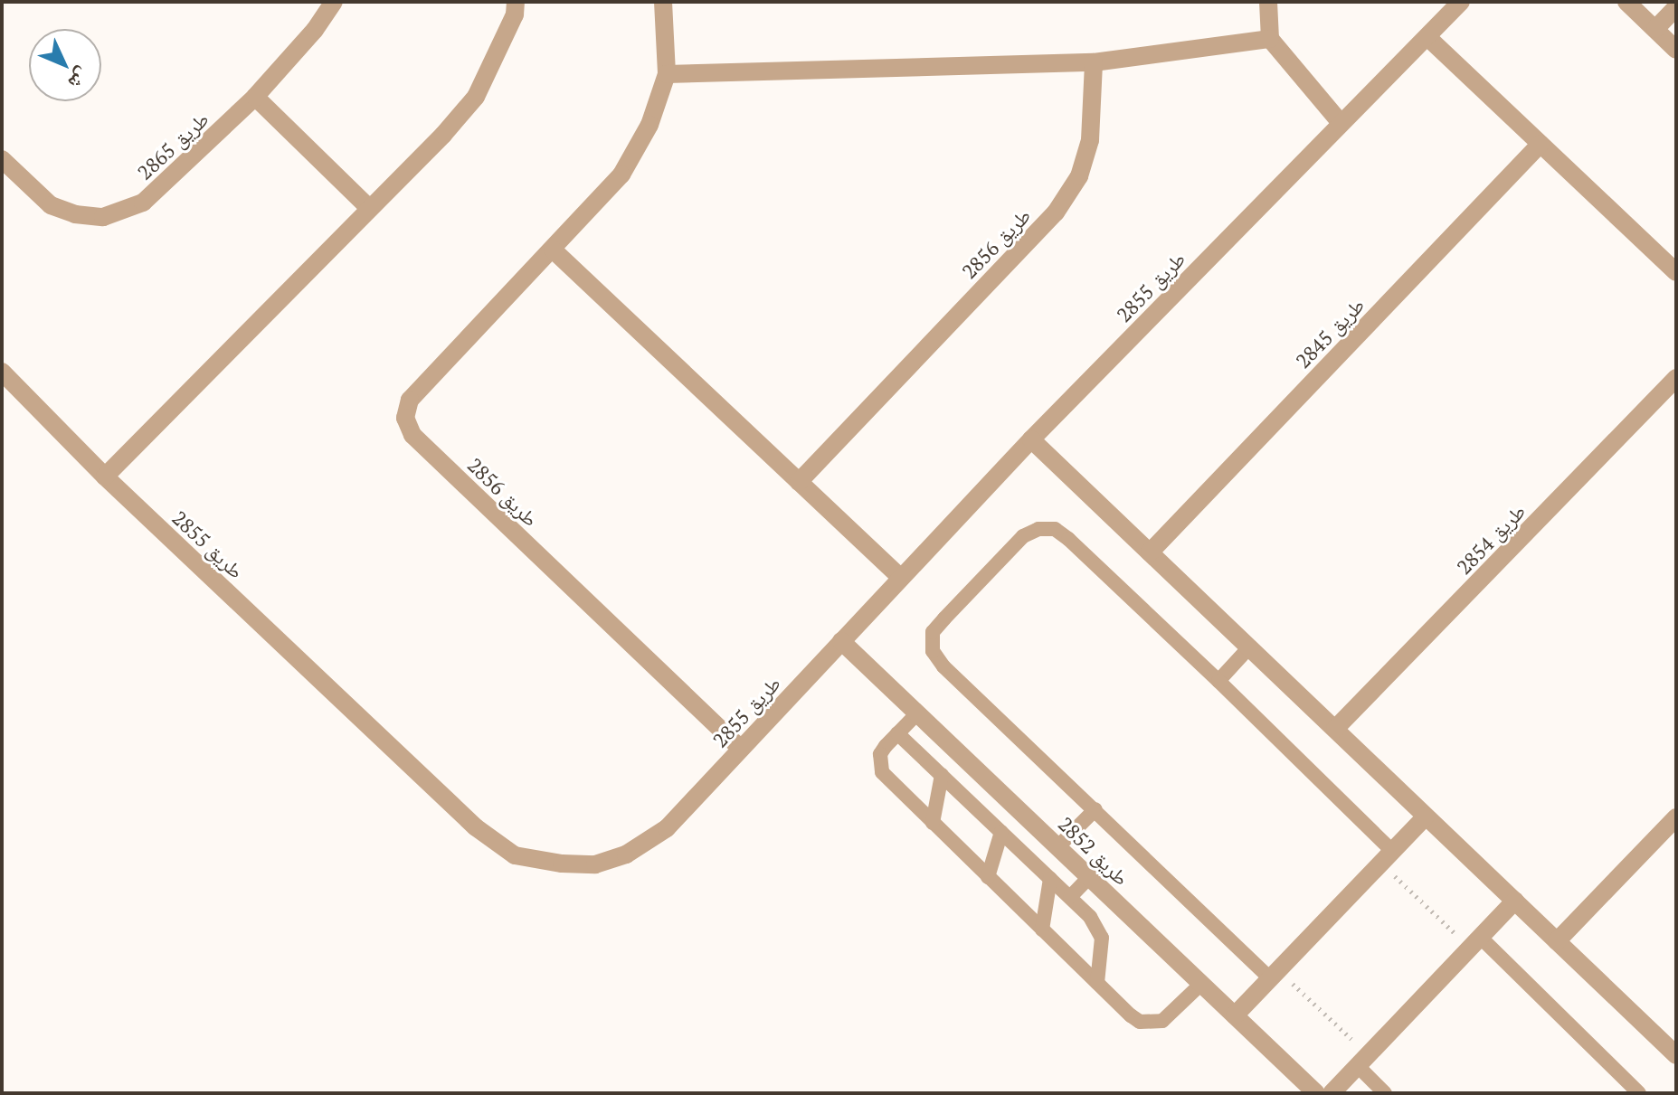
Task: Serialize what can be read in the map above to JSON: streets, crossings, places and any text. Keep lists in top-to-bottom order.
{
  "streets": {
    "street": [
      "طريق 2865",
      "طريق 2856",
      "طريق 2855",
      "طريق 2845",
      "طريق 2854",
      "طريق 2852"
    ]
  },
  "crossings": [
    ["طريق 2856", "طريق 2855"],
    ["طريق 2855", "طريق 2852"]
  ],
  "north": "bottom right"
}
